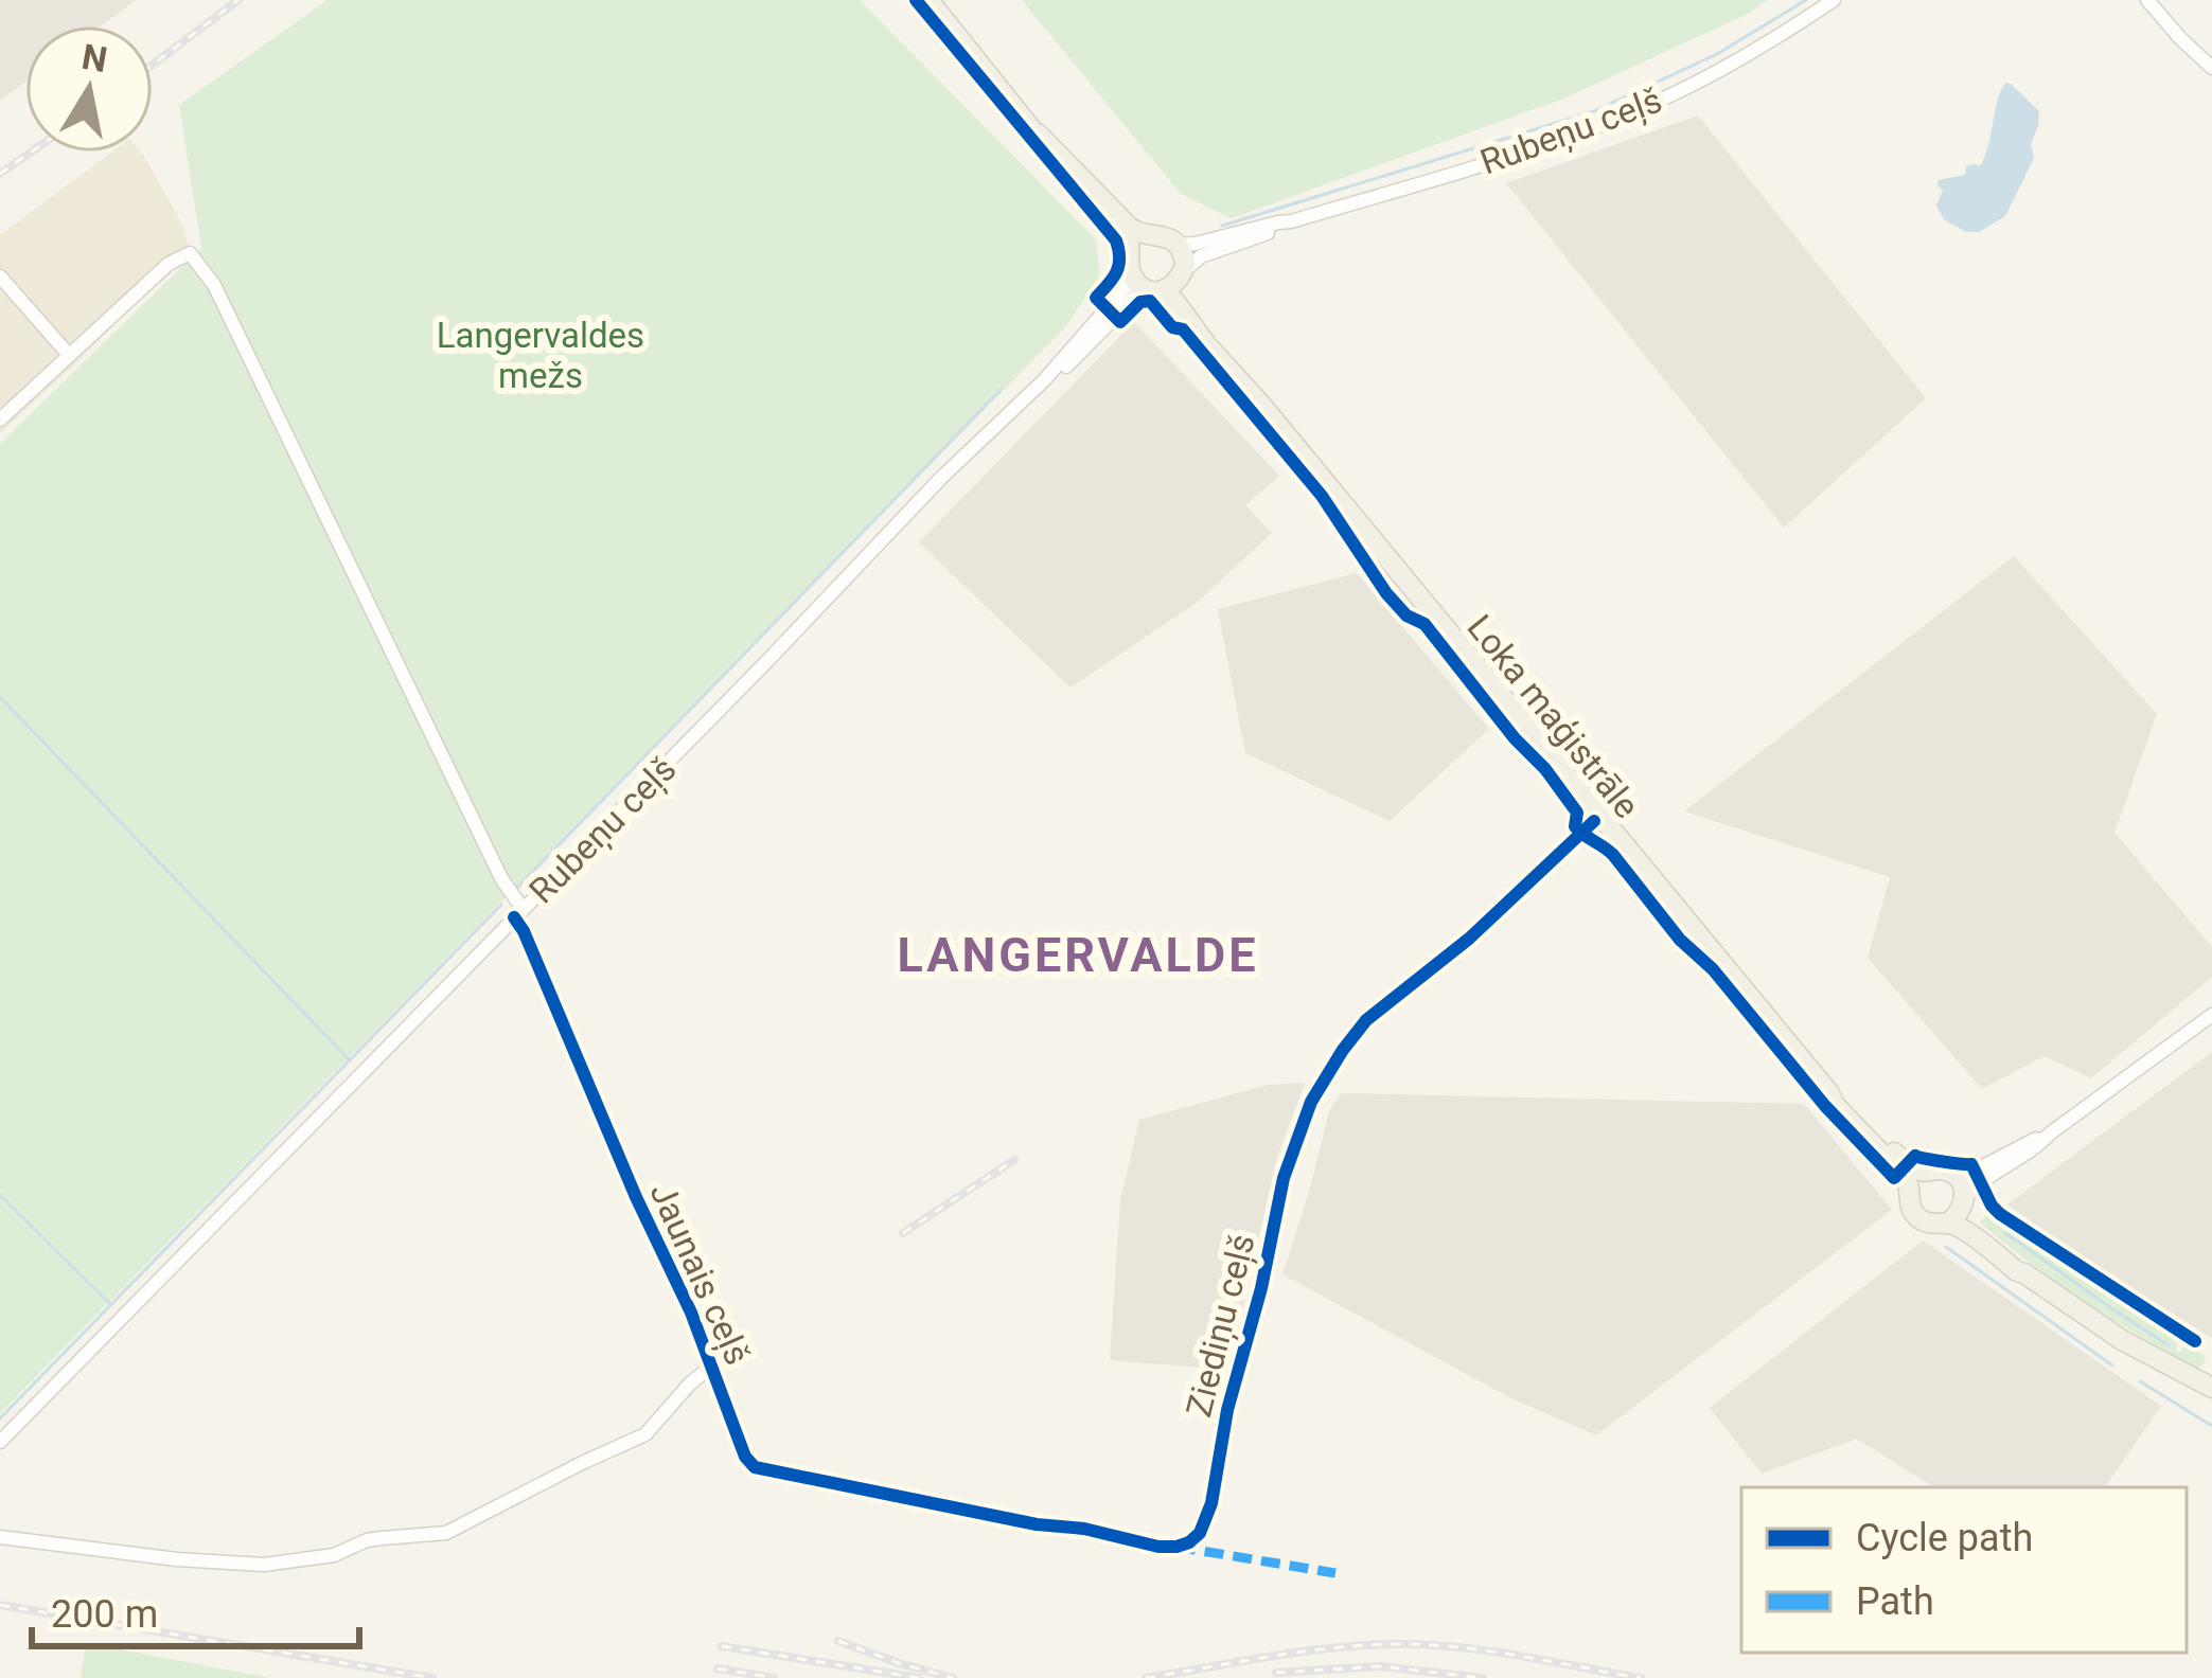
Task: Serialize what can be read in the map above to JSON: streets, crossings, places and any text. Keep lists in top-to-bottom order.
{
  "streets": {
    "main road": ["Loka maģistrāle"],
    "street": ["Rubeņu ceļš", "Jaunais ceļš", "Ziediņu ceļš"]
  },
  "crossings": [
    ["Rubeņu ceļš", "Loka maģistrāle"],
    ["Rubeņu ceļš", "Jaunais ceļš"],
    ["Loka maģistrāle", "Ziediņu ceļš"],
    ["Jaunais ceļš", "Ziediņu ceļš"]
  ],
  "districts": ["LANGERVALDE"],
  "parks": ["Langervaldes mežs"],
  "legend": ["Cycle path", "Path"],
  "scale_bar": "200 m",
  "north": "top"
}
